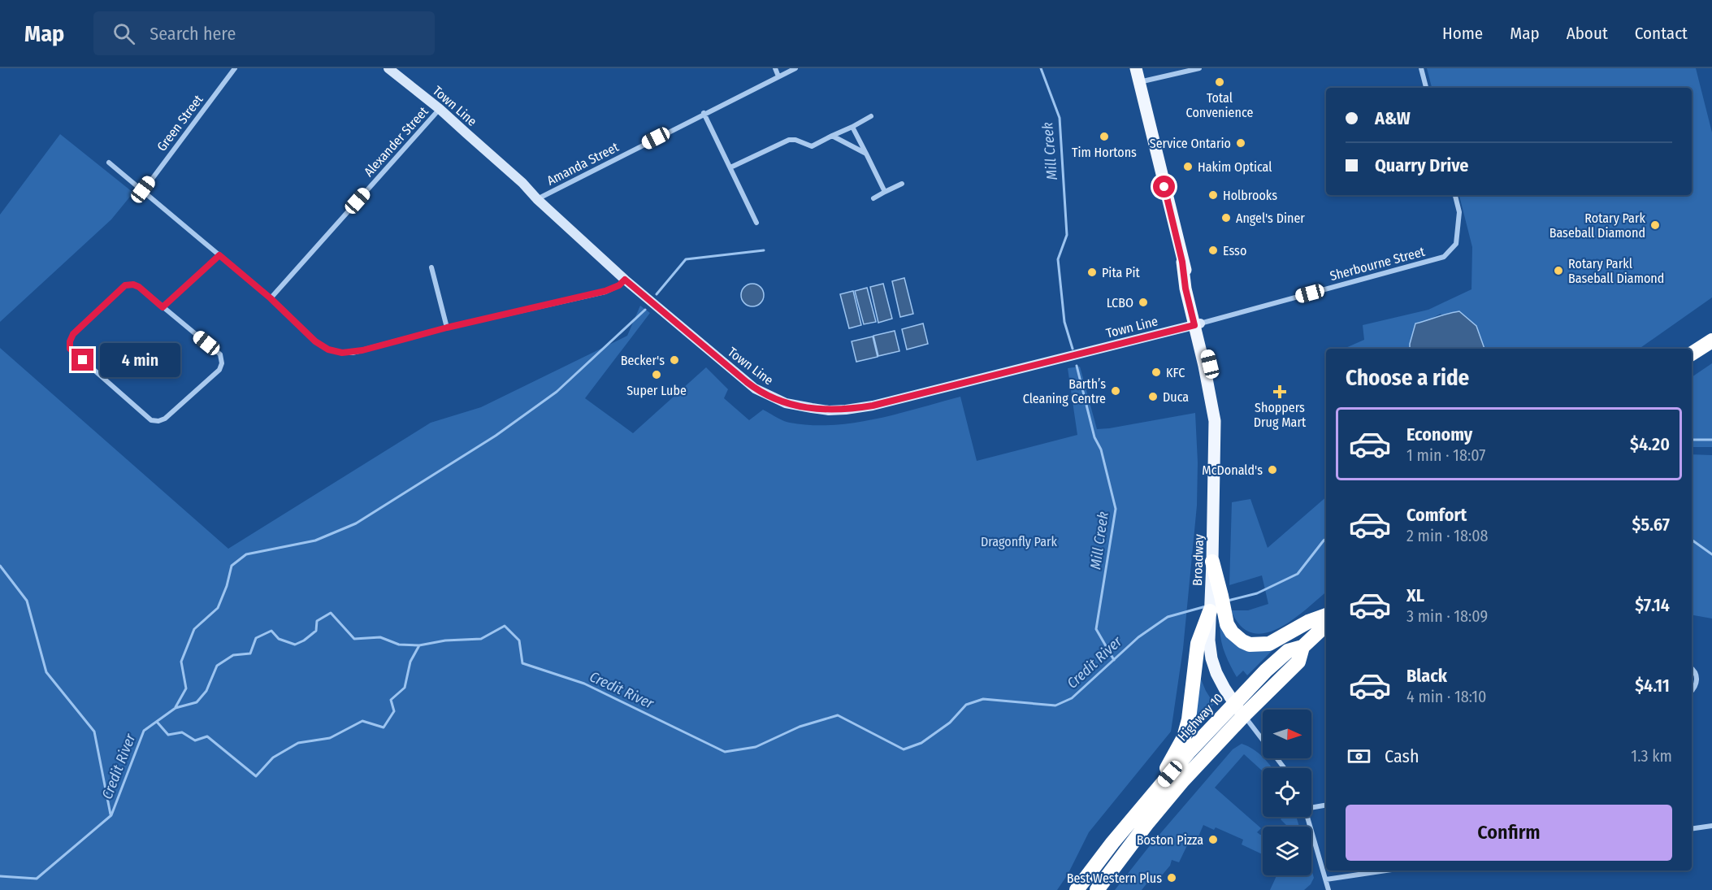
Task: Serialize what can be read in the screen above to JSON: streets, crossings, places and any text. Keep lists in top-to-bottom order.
{
  "streets": {
    "highway": ["Highway 10"],
    "main road": ["Town Line", "Broadway"],
    "street": [
      "Green Street",
      "Alexander Street",
      "Amanda Street",
      "Sherbourne Street"
    ]
  },
  "crossings": [
    ["Town Line", "Alexander Street"],
    ["Town Line", "Amanda Street"],
    ["Town Line", "Sherbourne Street"],
    ["Town Line", "Broadway"],
    ["Sherbourne Street", "Broadway"]
  ],
  "water": ["Mill Creek", "Credit River"],
  "parks": ["Dragonfly Park"],
  "places": {
    "other": [
      "Total Convenience",
      "Tim Hortons",
      "Service Ontario",
      "Hakim Optical",
      "Holbrooks",
      "Angel's Diner",
      "Rotary Park Baseball Diamond",
      "Esso",
      "Rotary Parkl Baseball Diamond",
      "Pita Pit",
      "LCBO",
      "Becker's",
      "KFC",
      "Super Lube",
      "Barth’s Cleaning Centre",
      "Duca",
      "McDonald's",
      "Boston Pizza",
      "Best Western Plus"
    ],
    "health": ["Shoppers Drug Mart"]
  },
  "north": "right",
  "page": {
    "header": "Map",
    "search": "Search here",
    "nav": [
      "Home",
      "Map",
      "About",
      "Contact"
    ],
    "banner": ["A&W", "Quarry Drive"],
    "bubble": "4 min",
    "heading": "Choose a ride",
    "list": [
      {
        "name": "Economy",
        "note": "1 min · 18:07",
        "value": "$4.20"
      },
      {
        "name": "Comfort",
        "note": "2 min · 18:08",
        "value": "$5.67"
      },
      {
        "name": "XL",
        "note": "3 min · 18:09",
        "value": "$7.14"
      },
      {
        "name": "Black",
        "note": "4 min · 18:10",
        "value": "$4.11"
      }
    ],
    "pay": ["Cash", "1.3 km"],
    "buttons": "Confirm"
  }
}
